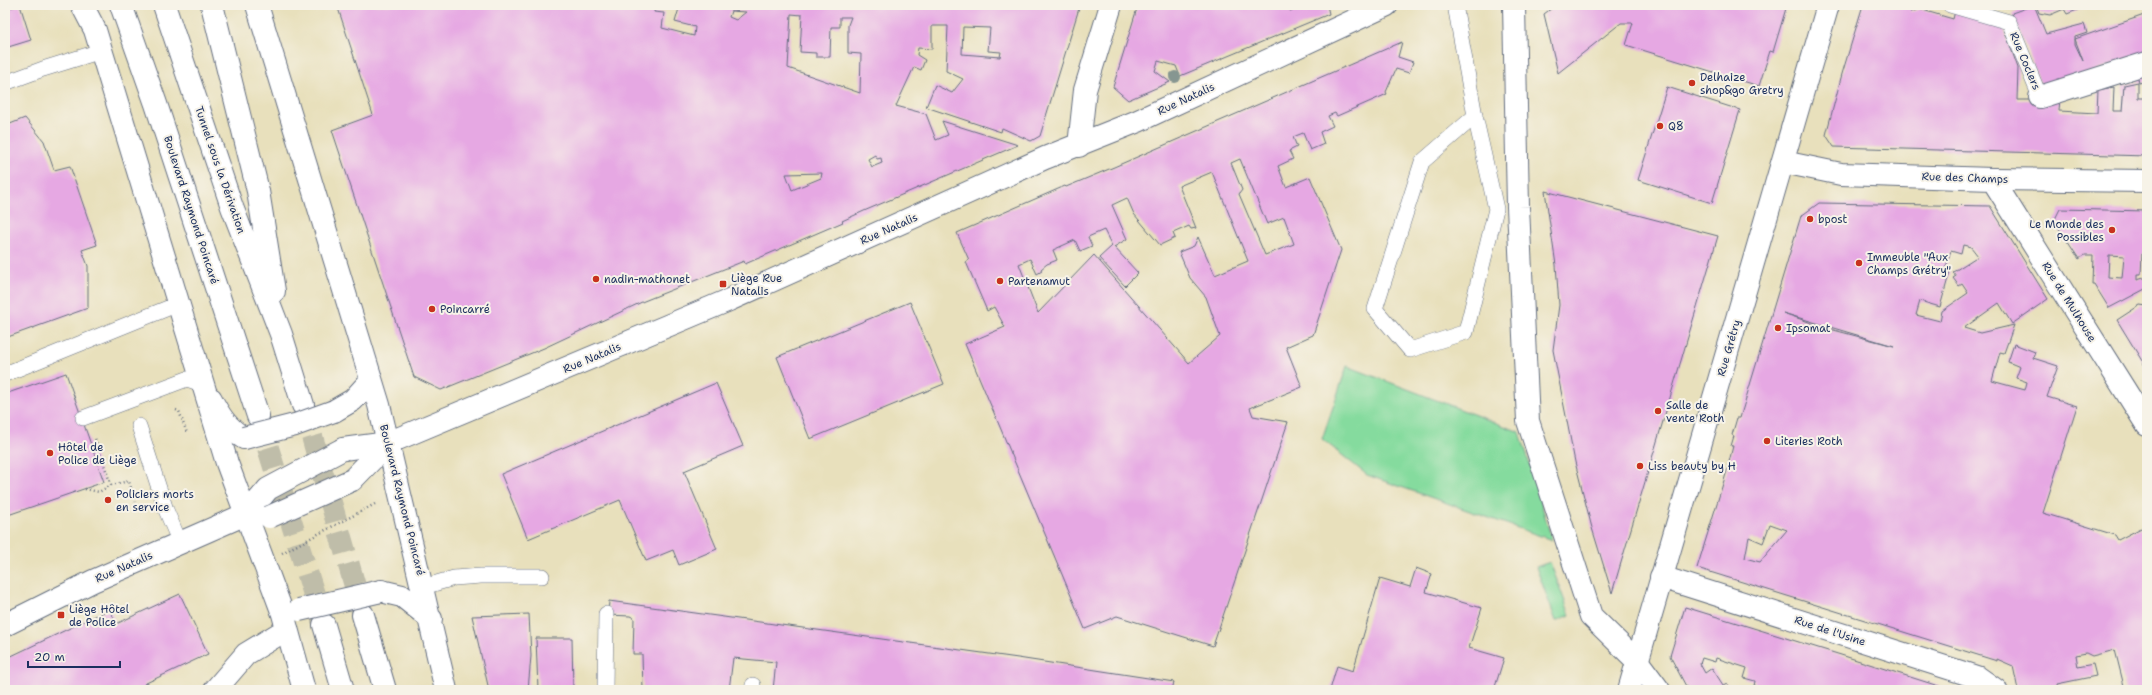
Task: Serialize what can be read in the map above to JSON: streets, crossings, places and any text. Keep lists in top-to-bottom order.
{
  "streets": {
    "street": [
      "Rue Coclers",
      "Rue Natalis",
      "Tunnel sous la Dérivation",
      "Rue des Champs",
      "Boulevard Raymond Poincaré",
      "Rue de Mulhouse",
      "Rue Grétry",
      "Rue de l'Usine"
    ]
  },
  "crossings": [
    ["Rue Natalis", "Boulevard Raymond Poincaré"],
    ["Rue des Champs", "Rue de Mulhouse"],
    ["Rue des Champs", "Rue Grétry"],
    ["Rue Grétry", "Rue de l'Usine"]
  ],
  "places": {
    "other": [
      "Delhaize shop&go Gretry",
      "Q8",
      "bpost",
      "Le Monde des Possibles",
      "Immeuble \"Aux Champs Grétry\"",
      "nadin-mathonet",
      "Partenamut",
      "Poincarré",
      "Ipsomat",
      "Salle de vente Roth",
      "Literies Roth",
      "Hôtel de Police de Liège",
      "Liss beauty by H",
      "Policiers morts en service"
    ],
    "transit": ["Liège Rue Natalis", "Liège Hôtel de Police"]
  },
  "scale_bar": "20 m"
}
